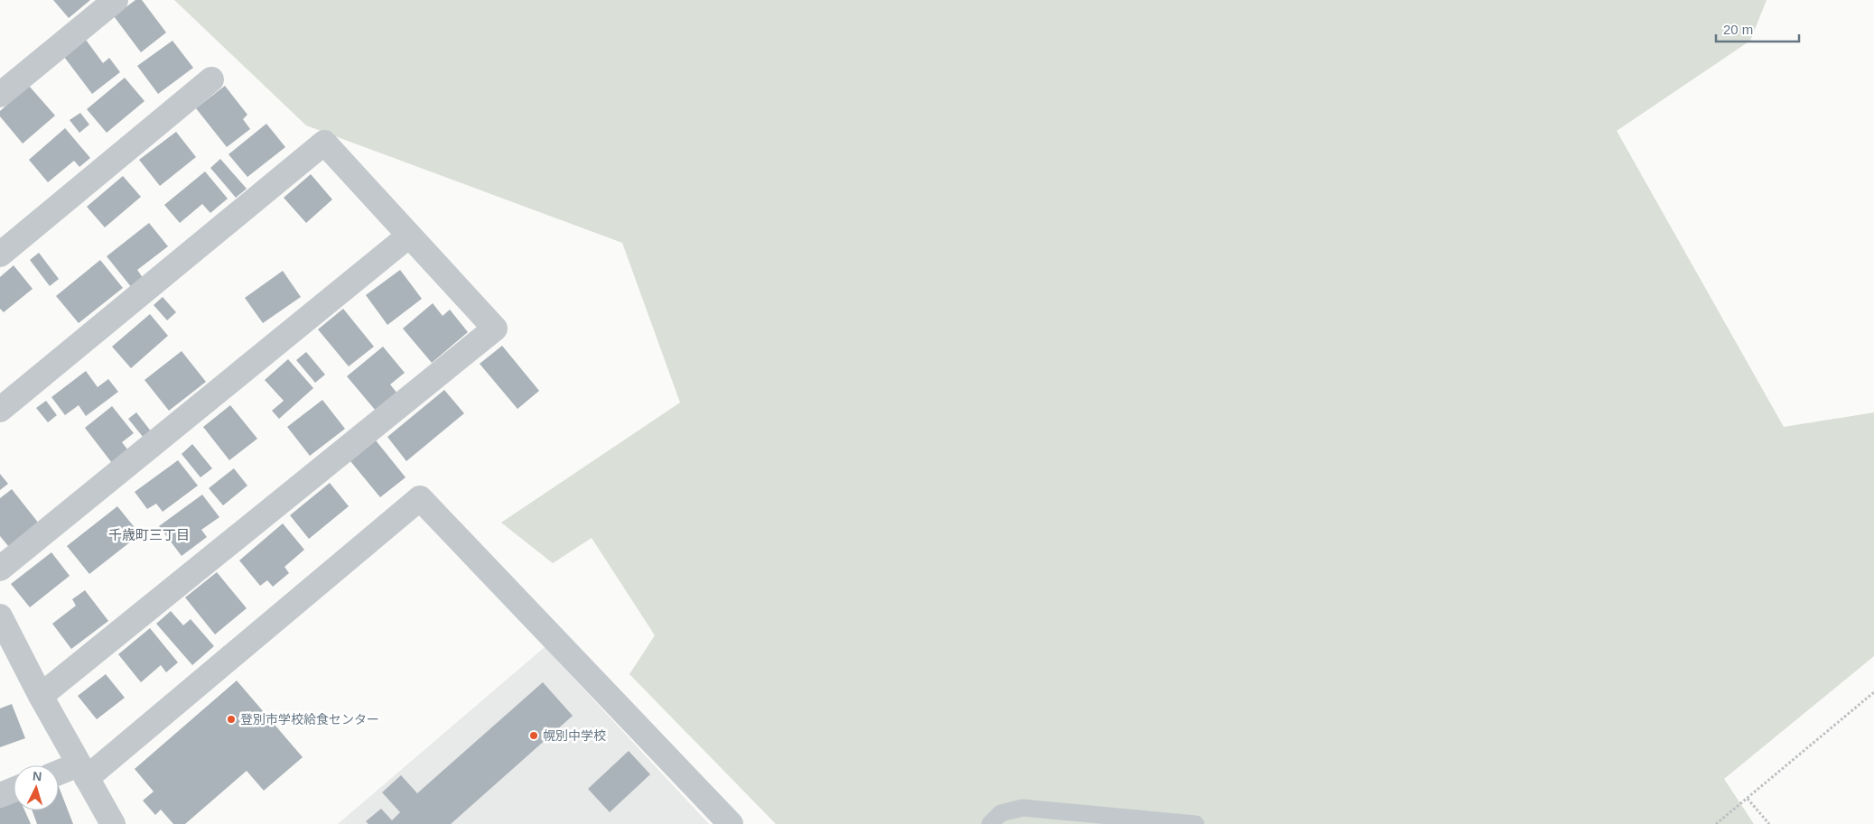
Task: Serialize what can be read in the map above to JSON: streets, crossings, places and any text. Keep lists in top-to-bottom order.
{
  "districts": ["千歳町三丁目"],
  "places": ["登別市学校給食センター", "幌別中学校"],
  "scale_bar": "20 m",
  "north": "top"
}
